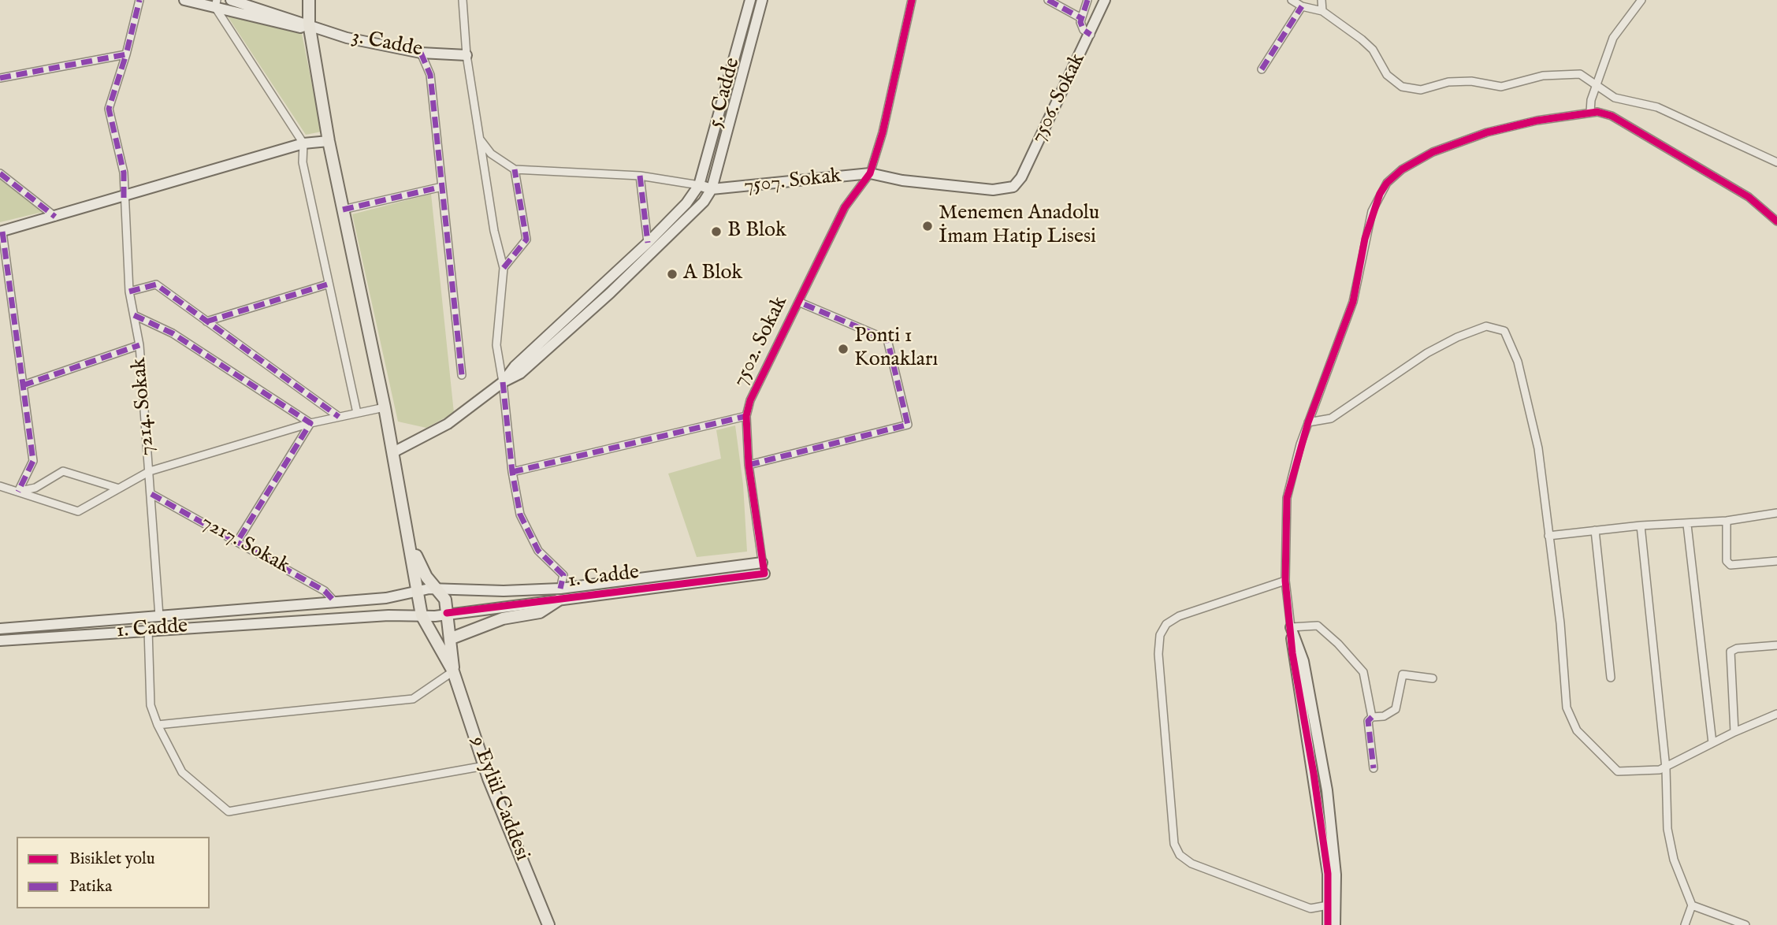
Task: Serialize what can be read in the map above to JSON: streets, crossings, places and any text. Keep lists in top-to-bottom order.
{
  "streets": {
    "main road": ["9 Eylül Caddesi"],
    "street": [
      "3. Cadde",
      "5. Cadde",
      "7506. Sokak",
      "7507. Sokak",
      "7502. Sokak",
      "7214. Sokak",
      "7217. Sokak",
      "1. Cadde"
    ]
  },
  "crossings": [
    ["3. Cadde", "9 Eylül Caddesi"],
    ["7506. Sokak", "7507. Sokak"],
    ["7507. Sokak", "7502. Sokak"],
    ["7502. Sokak", "1. Cadde"],
    ["7214. Sokak", "7217. Sokak"],
    ["7214. Sokak", "1. Cadde"],
    ["7217. Sokak", "1. Cadde"],
    ["1. Cadde", "9 Eylül Caddesi"]
  ],
  "places": [
    "Menemen Anadolu İmam Hatip Lisesi",
    "B Blok",
    "A Blok",
    "Ponti 1 Konakları"
  ],
  "legend": ["Bisiklet yolu", "Patika"]
}
